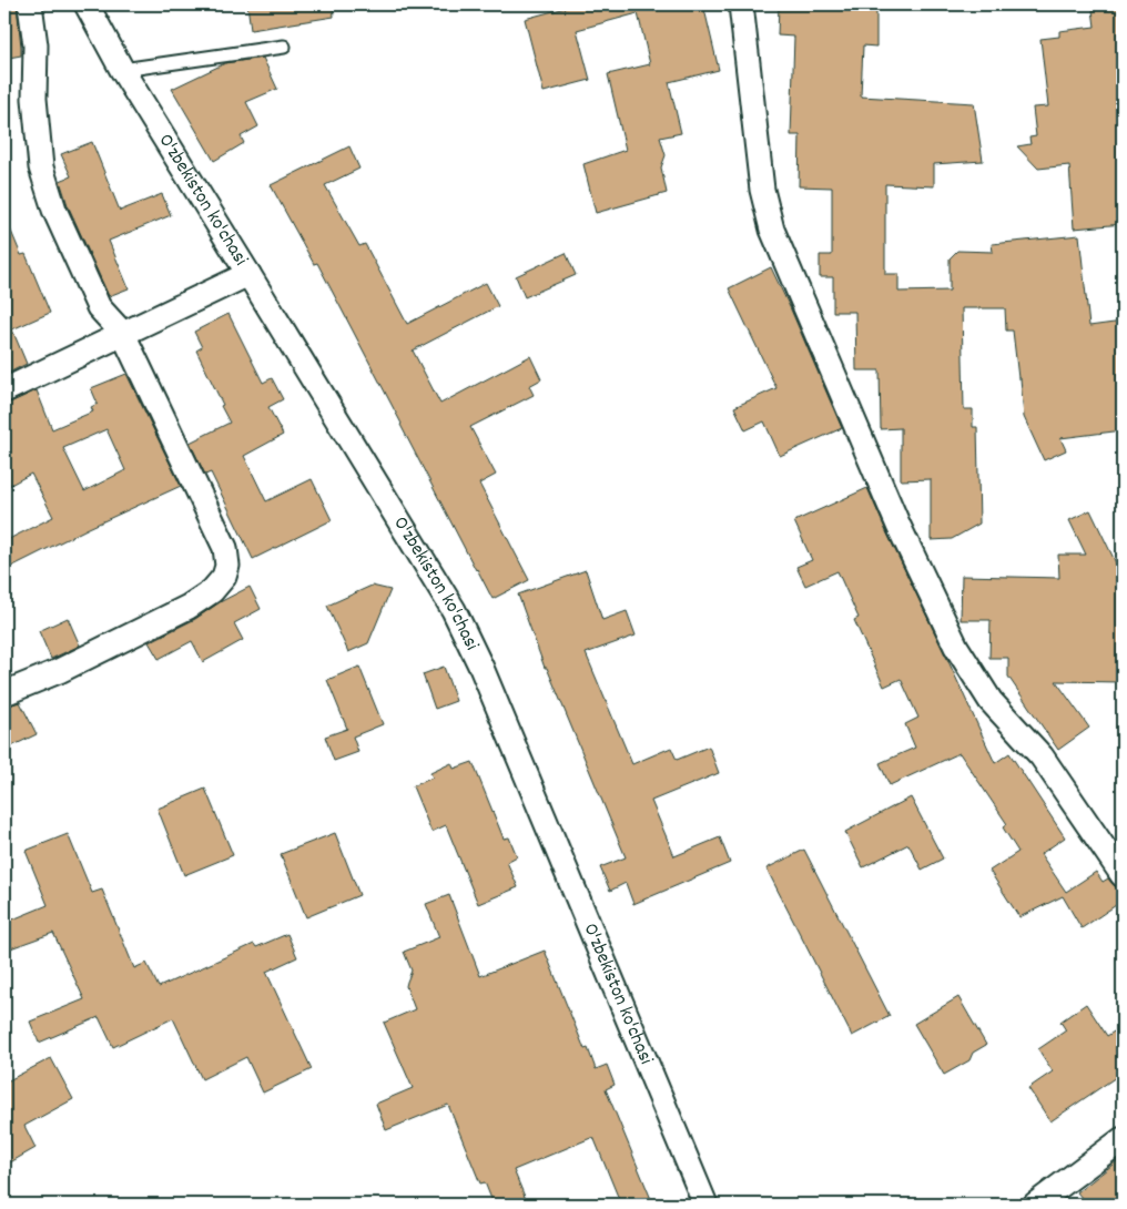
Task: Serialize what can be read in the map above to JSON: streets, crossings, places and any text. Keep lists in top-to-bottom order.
{
  "streets": {
    "street": ["O'zbekiston ko'chasi"]
  }
}
